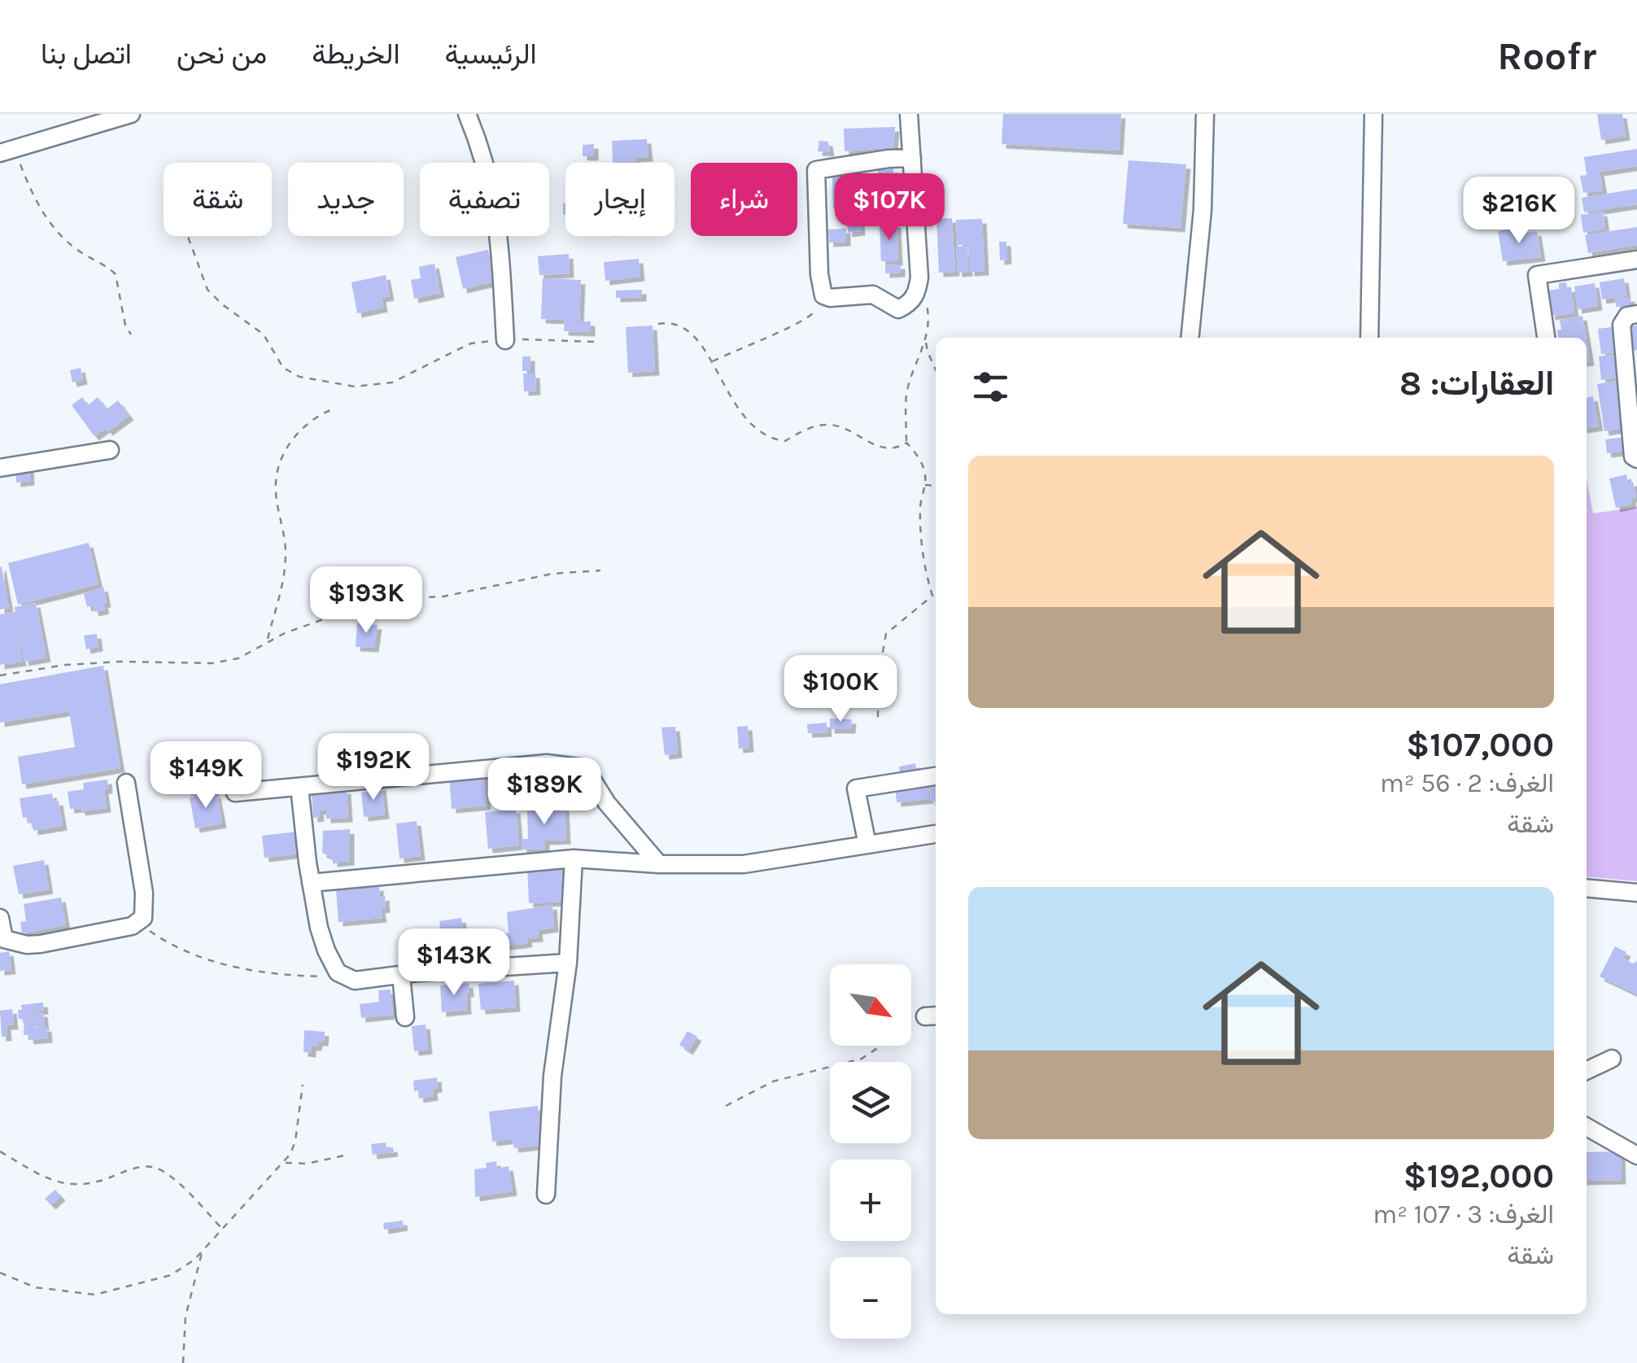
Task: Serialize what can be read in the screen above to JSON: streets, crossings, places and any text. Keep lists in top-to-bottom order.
{
  "north": "bottom right",
  "page": {
    "header": "Roofr",
    "nav": [
      "الرئيسية",
      "الخريطة",
      "من نحن",
      "اتصل بنا"
    ],
    "chip": [
      "شراء",
      "إيجار",
      "تصفية",
      "جديد",
      "شقة"
    ],
    "price": [
      "$107K",
      "$216K",
      "$193K",
      "$100K",
      "$192K",
      "$149K",
      "$189K",
      "$143K"
    ],
    "heading": "العقارات: 8",
    "list": [
      {
        "name": "$107,000",
        "note": "الغرف: 2 · 56 m² · شقة"
      },
      {
        "name": "$192,000",
        "note": "الغرف: 3 · 107 m² · شقة"
      }
    ],
    "map_buttons": ["+", "−"]
  }
}
